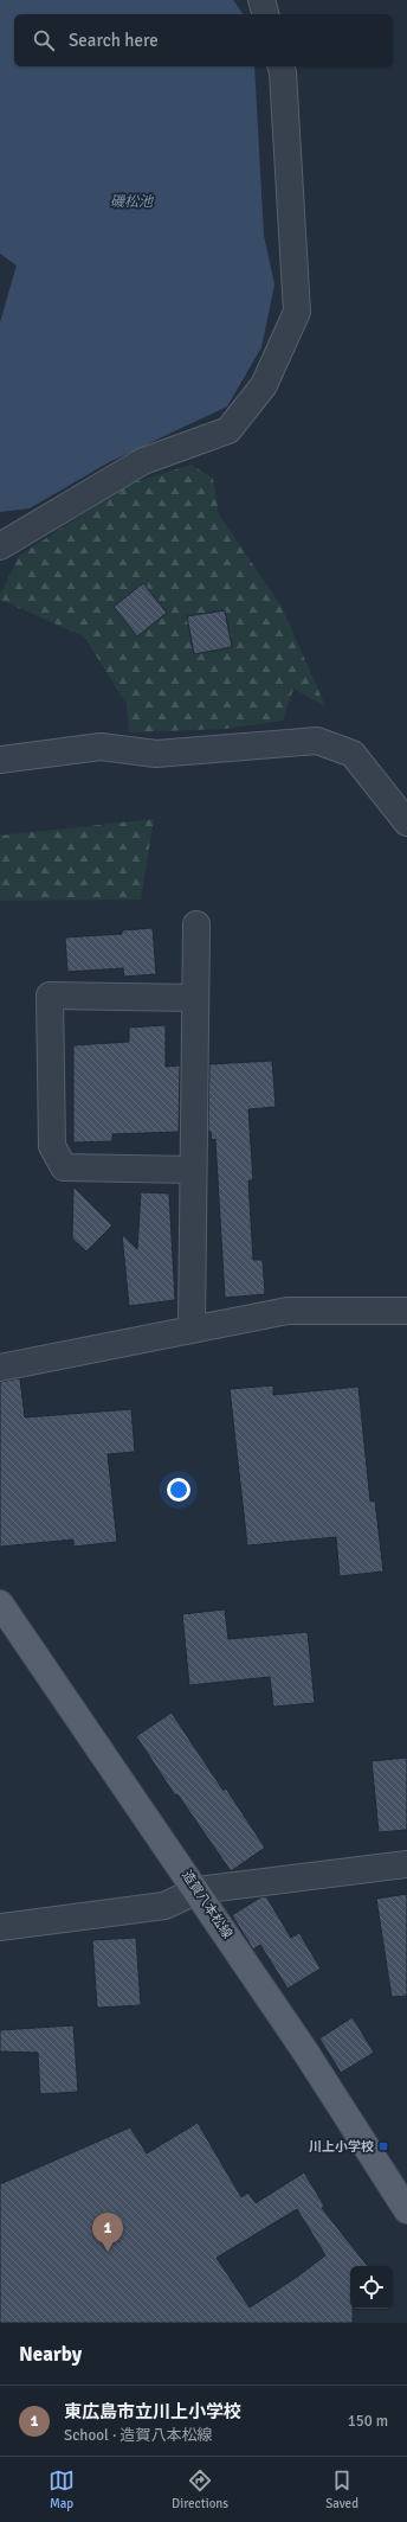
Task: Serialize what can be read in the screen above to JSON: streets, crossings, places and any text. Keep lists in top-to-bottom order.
{
  "streets": {
    "main road": ["造賀八本松線"]
  },
  "water": ["磯松池"],
  "places": {
    "transit": ["川上小学校"]
  },
  "page": {
    "search": "Search here",
    "pins": "1",
    "heading": "Nearby",
    "list": [
      {
        "mark": "1",
        "name": "東広島市立川上小学校",
        "note": "School · 造賀八本松線",
        "value": "150 m"
      }
    ],
    "nav": ["Map", "Directions", "Saved"]
  }
}
